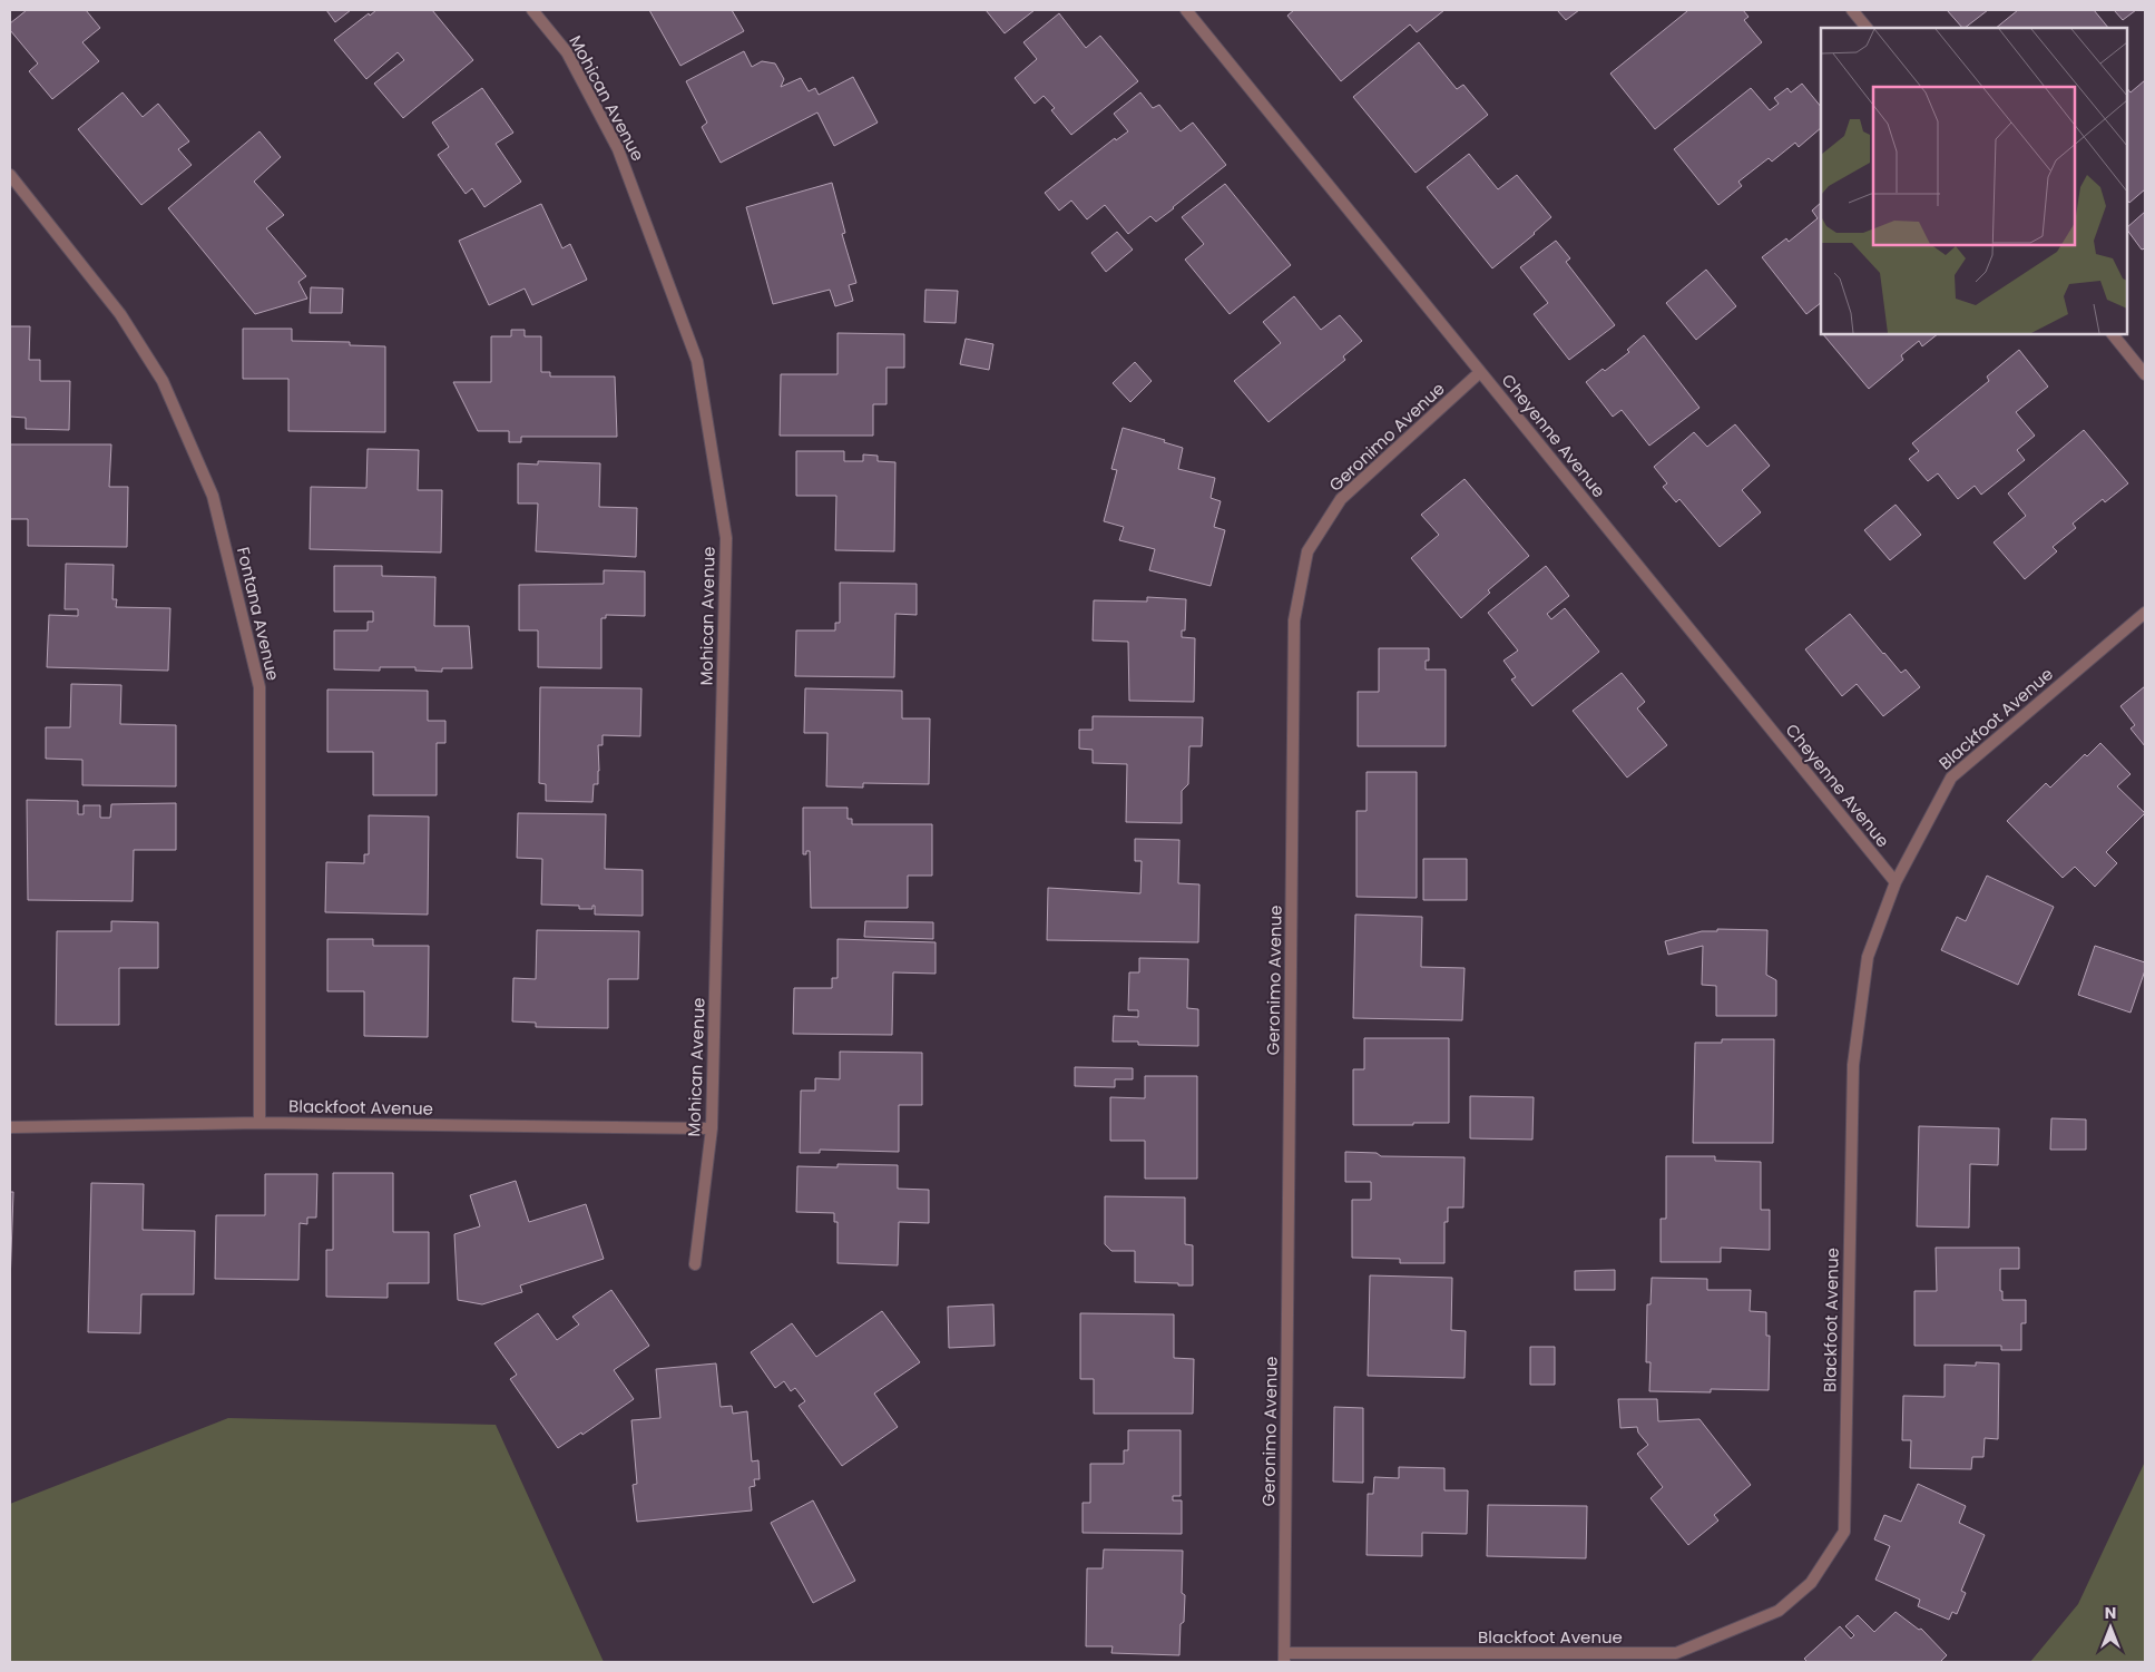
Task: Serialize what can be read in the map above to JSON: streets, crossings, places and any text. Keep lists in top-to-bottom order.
{
  "streets": {
    "street": [
      "Mohican Avenue",
      "Cheyenne Avenue",
      "Geronimo Avenue",
      "Fontana Avenue",
      "Blackfoot Avenue"
    ]
  },
  "crossings": [
    ["Mohican Avenue", "Blackfoot Avenue"],
    ["Cheyenne Avenue", "Geronimo Avenue"],
    ["Cheyenne Avenue", "Blackfoot Avenue"],
    ["Geronimo Avenue", "Blackfoot Avenue"],
    ["Fontana Avenue", "Blackfoot Avenue"]
  ],
  "north": "top"
}
